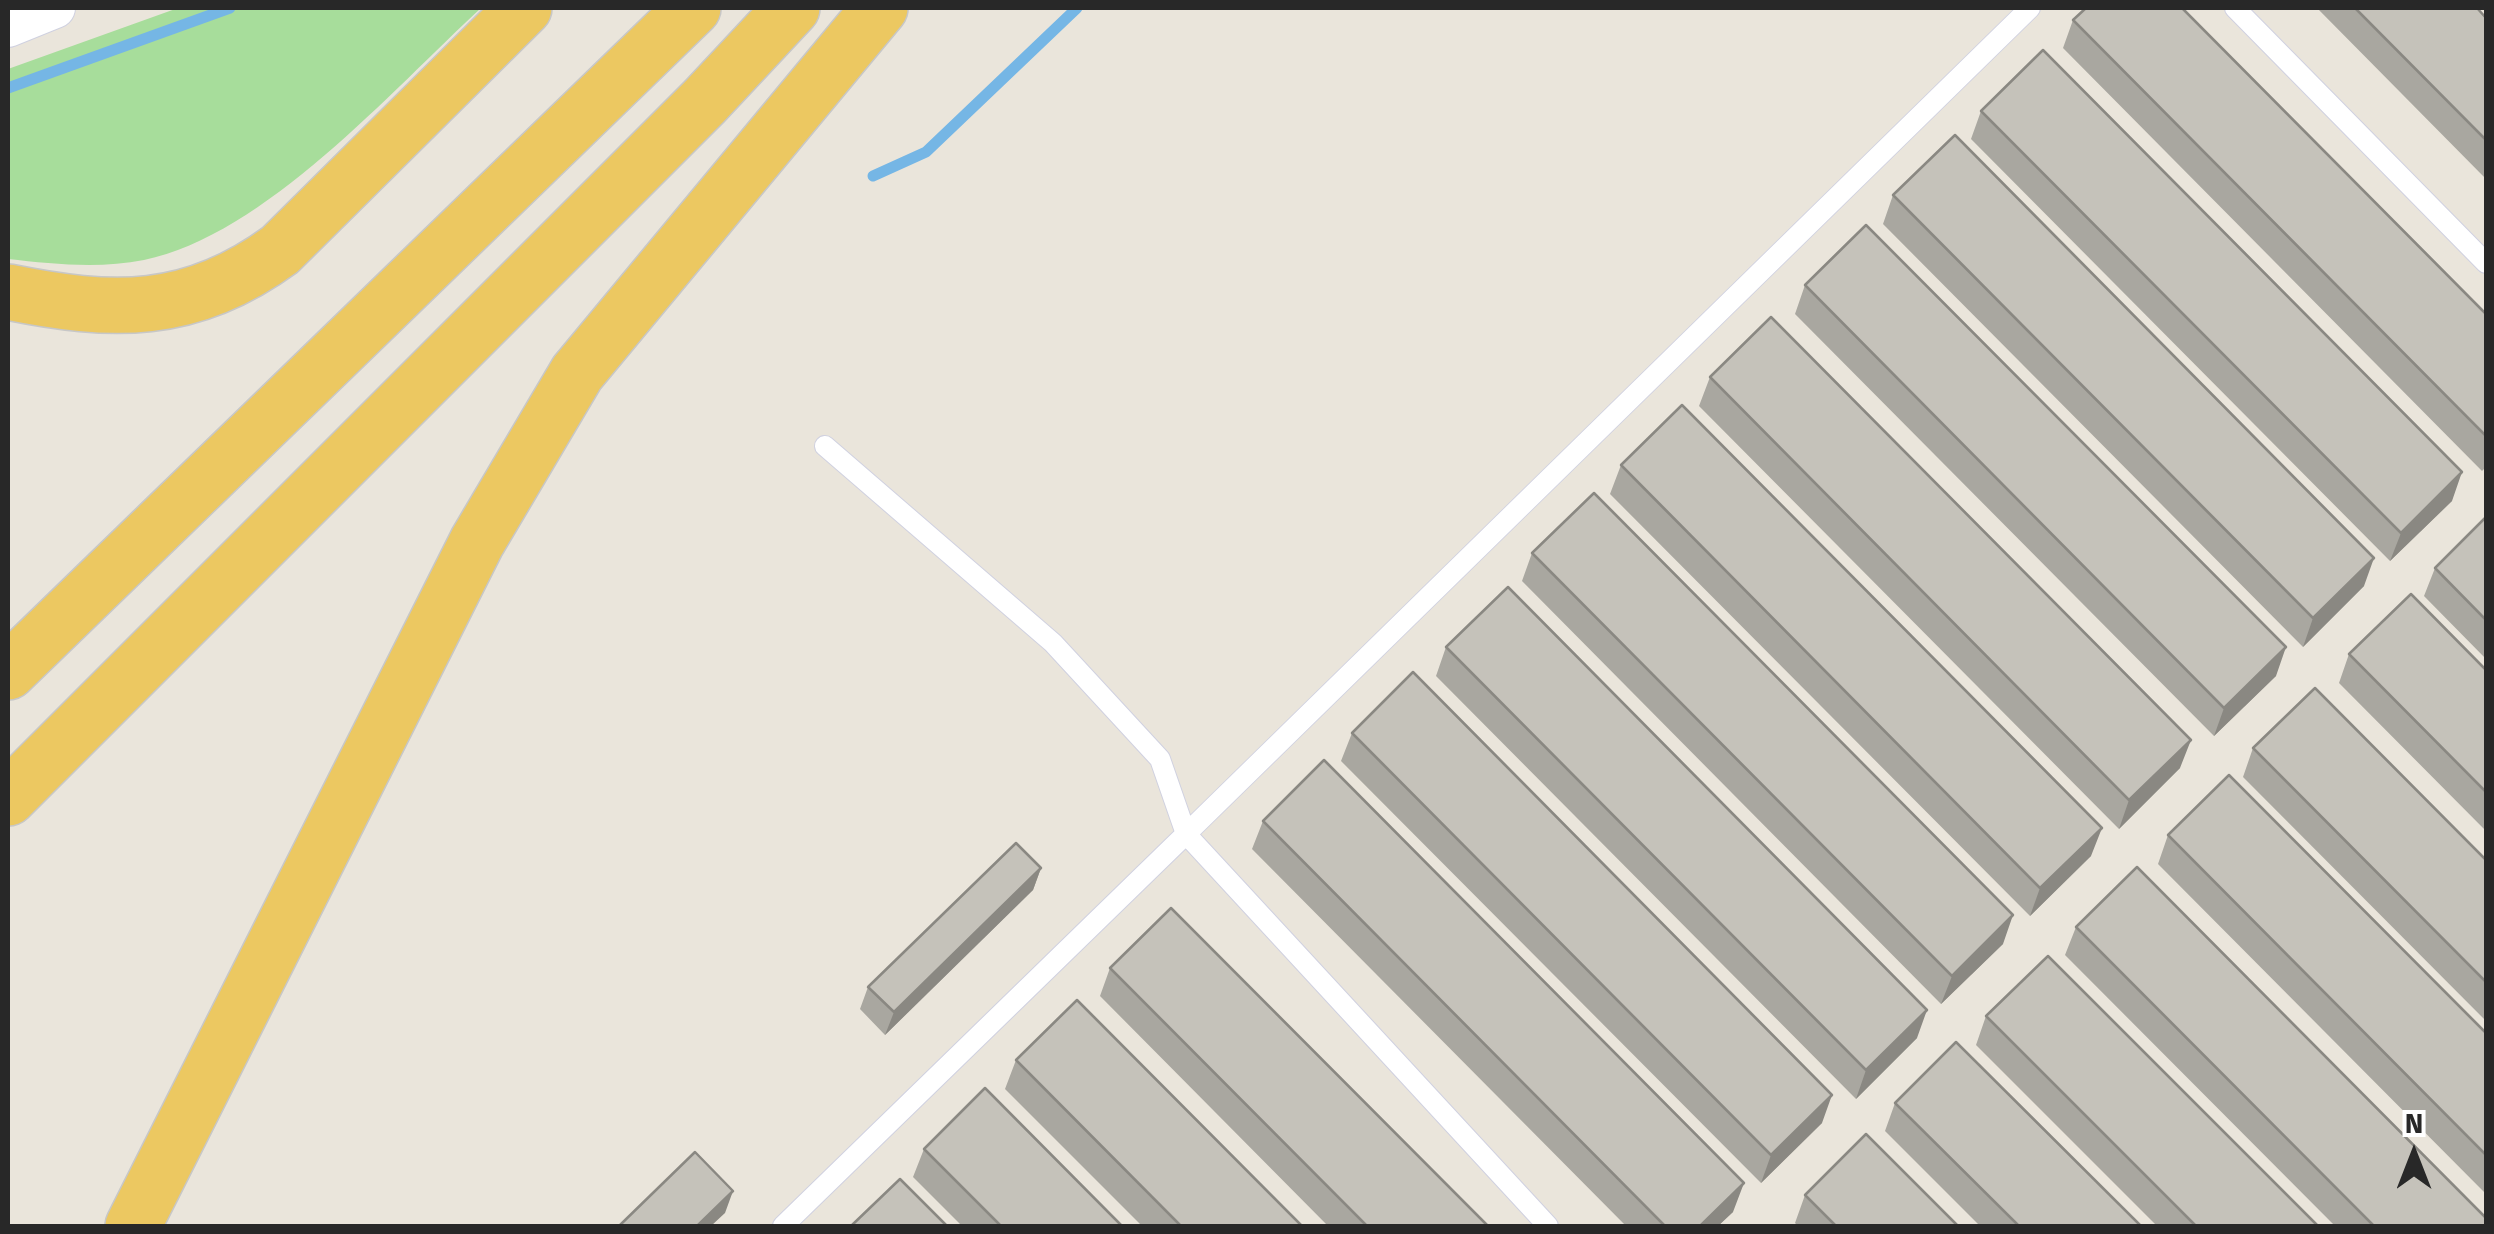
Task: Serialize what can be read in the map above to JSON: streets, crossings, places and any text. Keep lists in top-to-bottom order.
{
  "north": "top"
}
